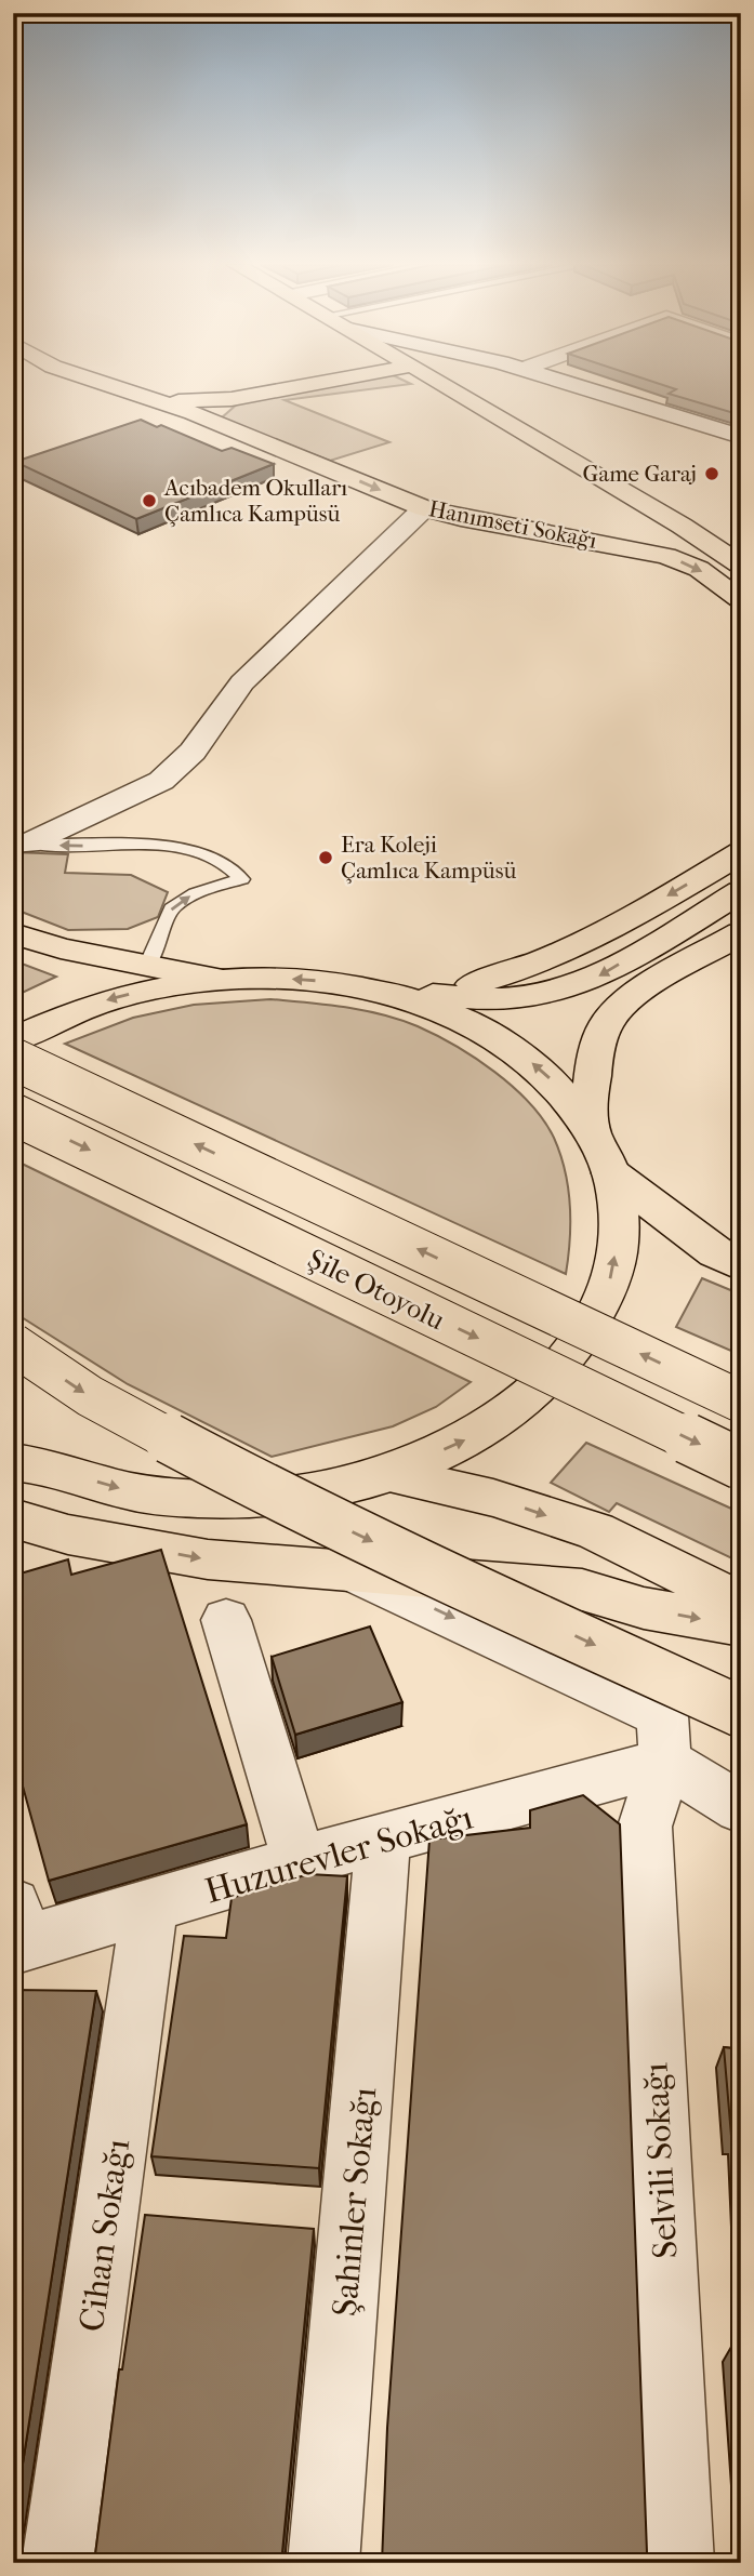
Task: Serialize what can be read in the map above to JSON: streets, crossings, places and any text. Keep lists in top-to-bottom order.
{
  "streets": {
    "main road": ["Hanımseti Sokağı", "Şile Otoyolu"],
    "street": [
      "Huzurevler Sokağı",
      "Selvili Sokağı",
      "Şahinler Sokağı",
      "Cihan Sokağı"
    ]
  },
  "crossings": [
    ["Huzurevler Sokağı", "Selvili Sokağı"],
    ["Huzurevler Sokağı", "Şahinler Sokağı"],
    ["Huzurevler Sokağı", "Cihan Sokağı"]
  ],
  "places": ["Game Garaj", "Acıbadem Okulları Çamlıca Kampüsü", "Era Koleji Çamlıca Kampüsü"]
}
